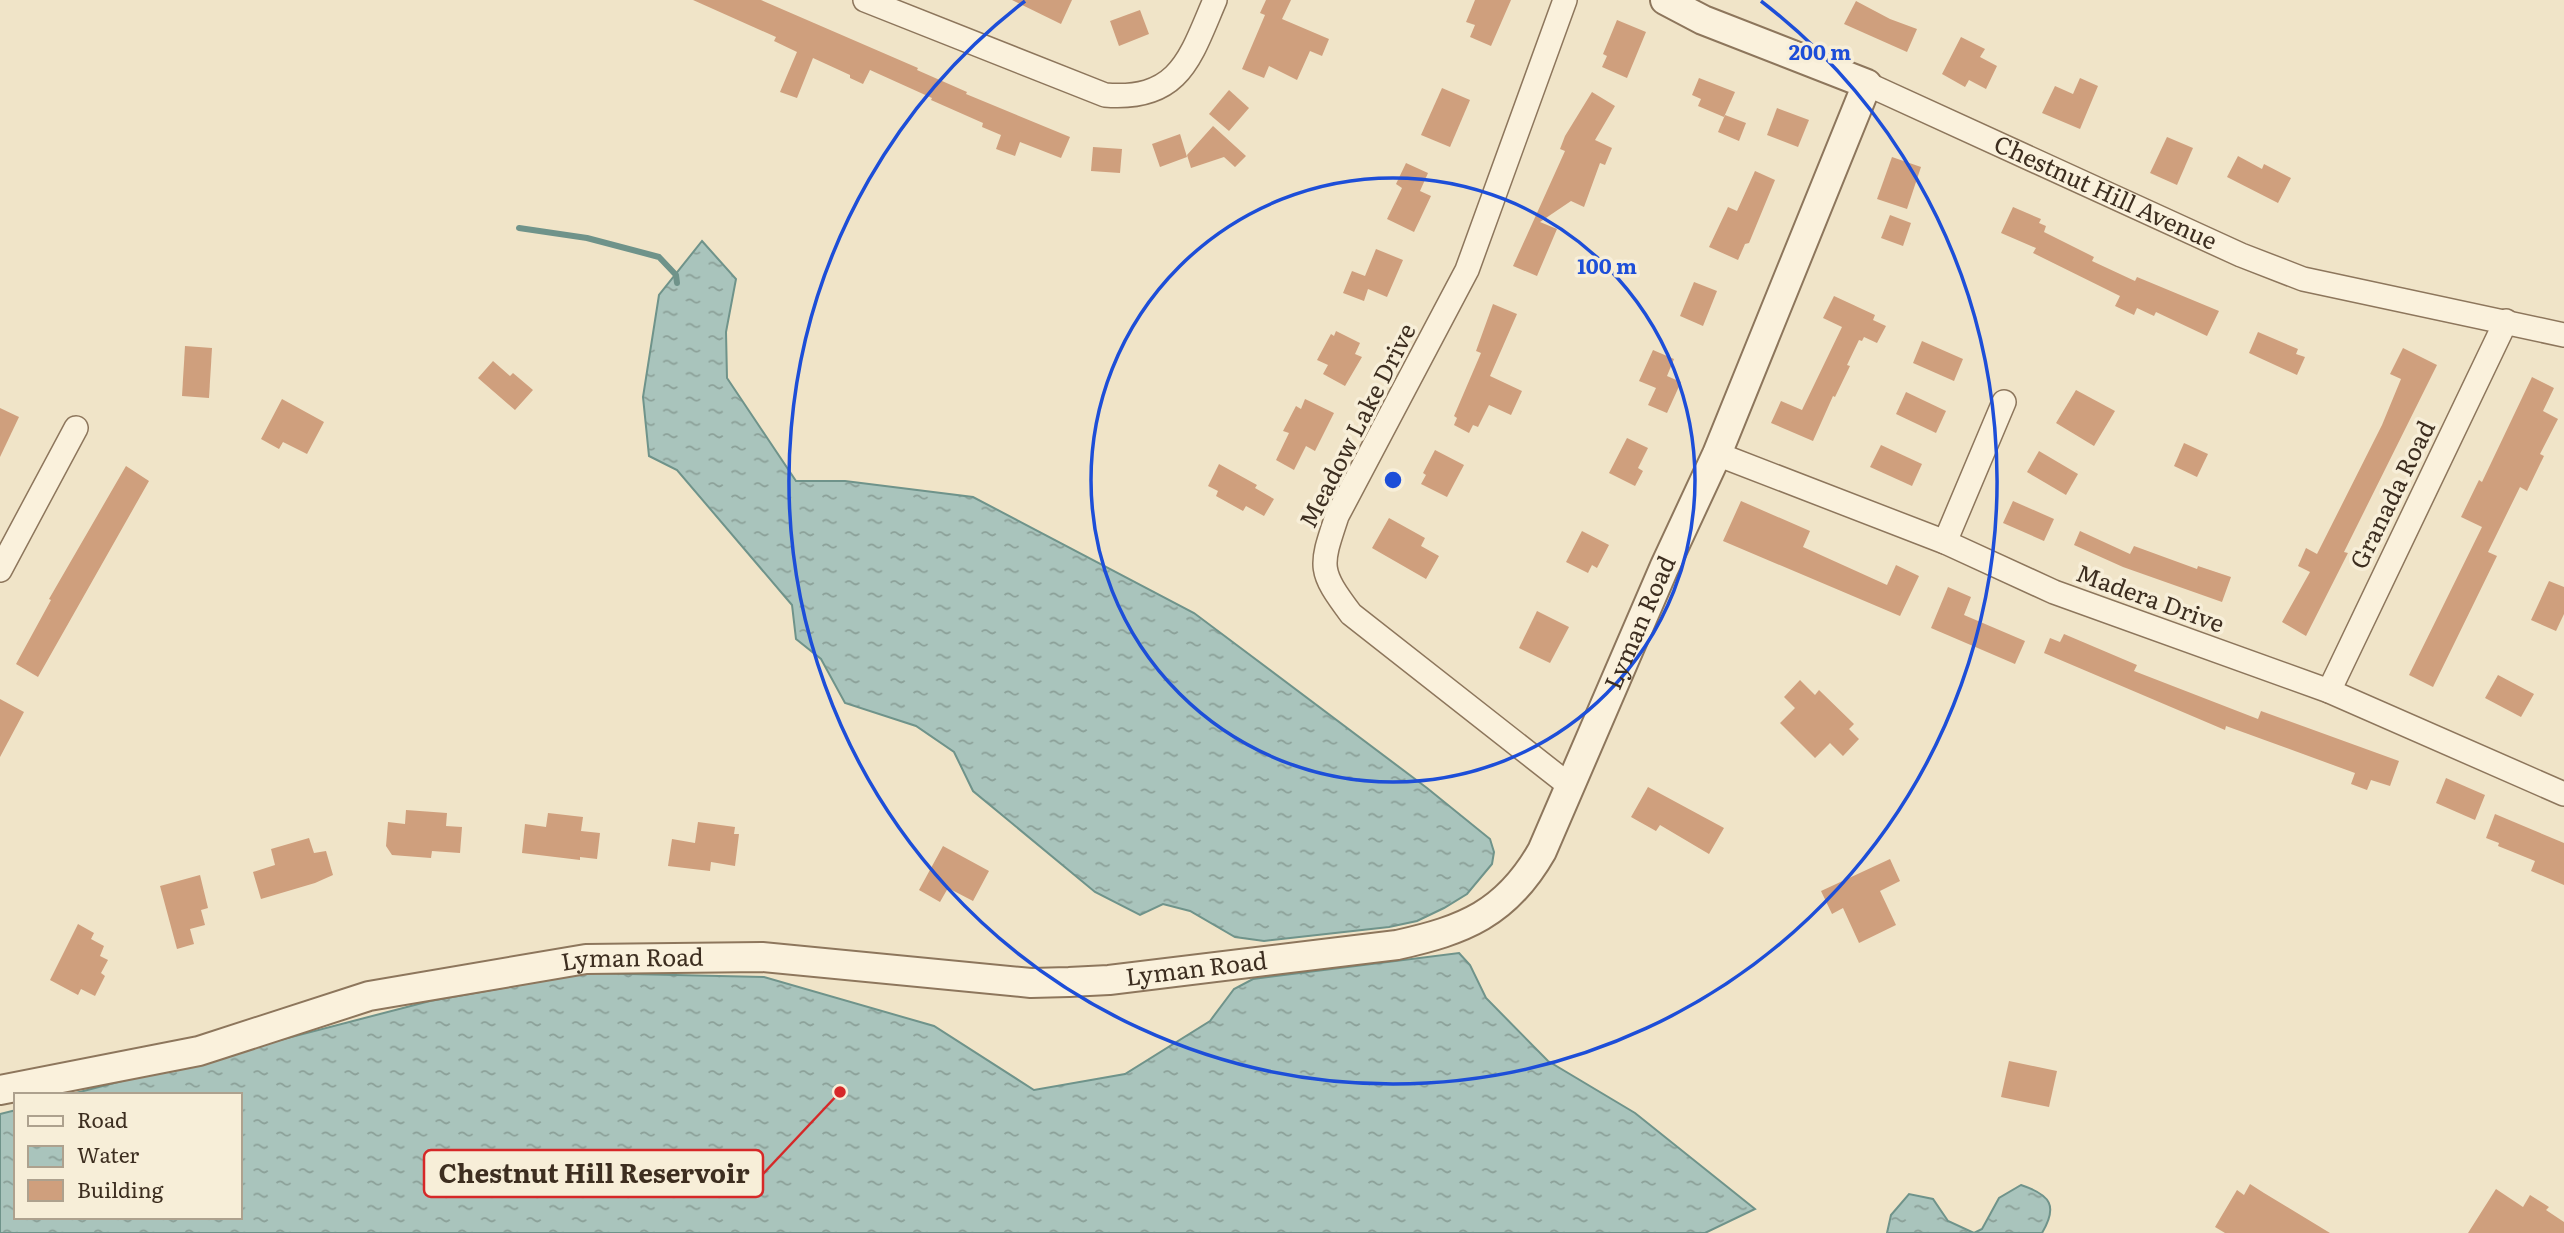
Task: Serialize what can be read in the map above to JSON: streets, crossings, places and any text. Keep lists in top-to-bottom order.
{
  "streets": {
    "street": [
      "Chestnut Hill Avenue",
      "Meadow Lake Drive",
      "Granada Road",
      "Madera Drive",
      "Lyman Road"
    ]
  },
  "crossings": [
    ["Chestnut Hill Avenue", "Granada Road"],
    ["Chestnut Hill Avenue", "Lyman Road"],
    ["Meadow Lake Drive", "Lyman Road"],
    ["Granada Road", "Madera Drive"],
    ["Madera Drive", "Lyman Road"]
  ],
  "places": ["Chestnut Hill Reservoir"],
  "legend": ["Road", "Water", "Building"],
  "rings": ["200 m", "100 m"]
}
